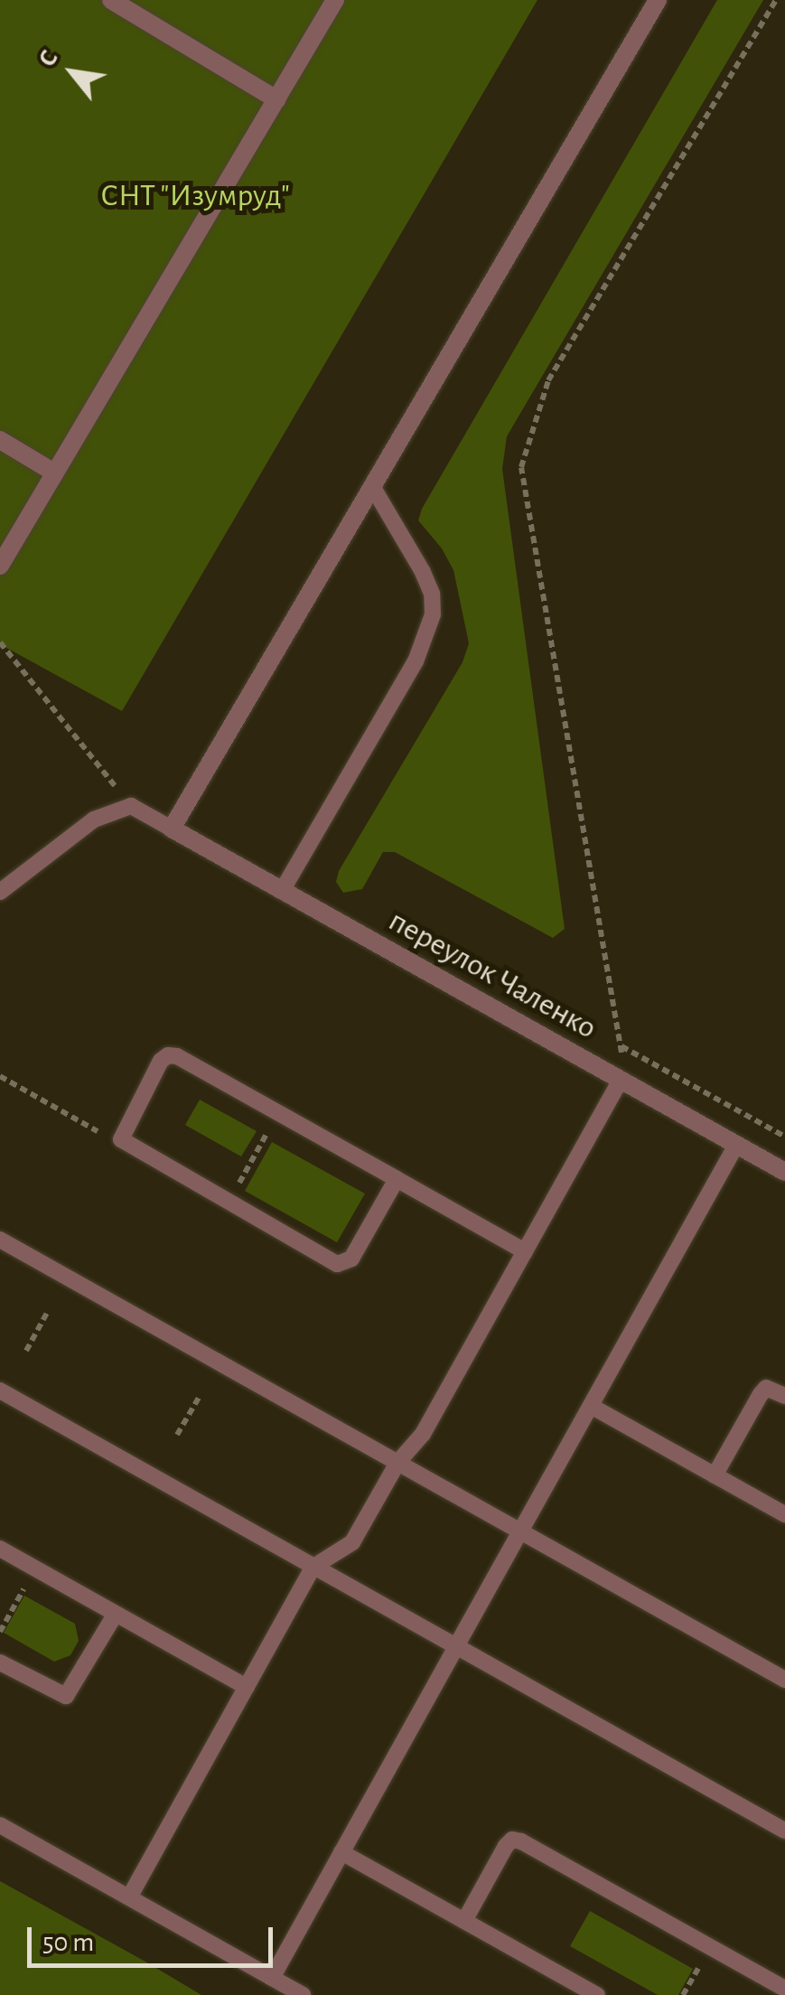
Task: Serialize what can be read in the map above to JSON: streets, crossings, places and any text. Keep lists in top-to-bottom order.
{
  "streets": {
    "street": ["переулок Чаленко"]
  },
  "parks": ["СНТ \"Изумруд\""],
  "scale_bar": "50 m",
  "north": "top left"
}
